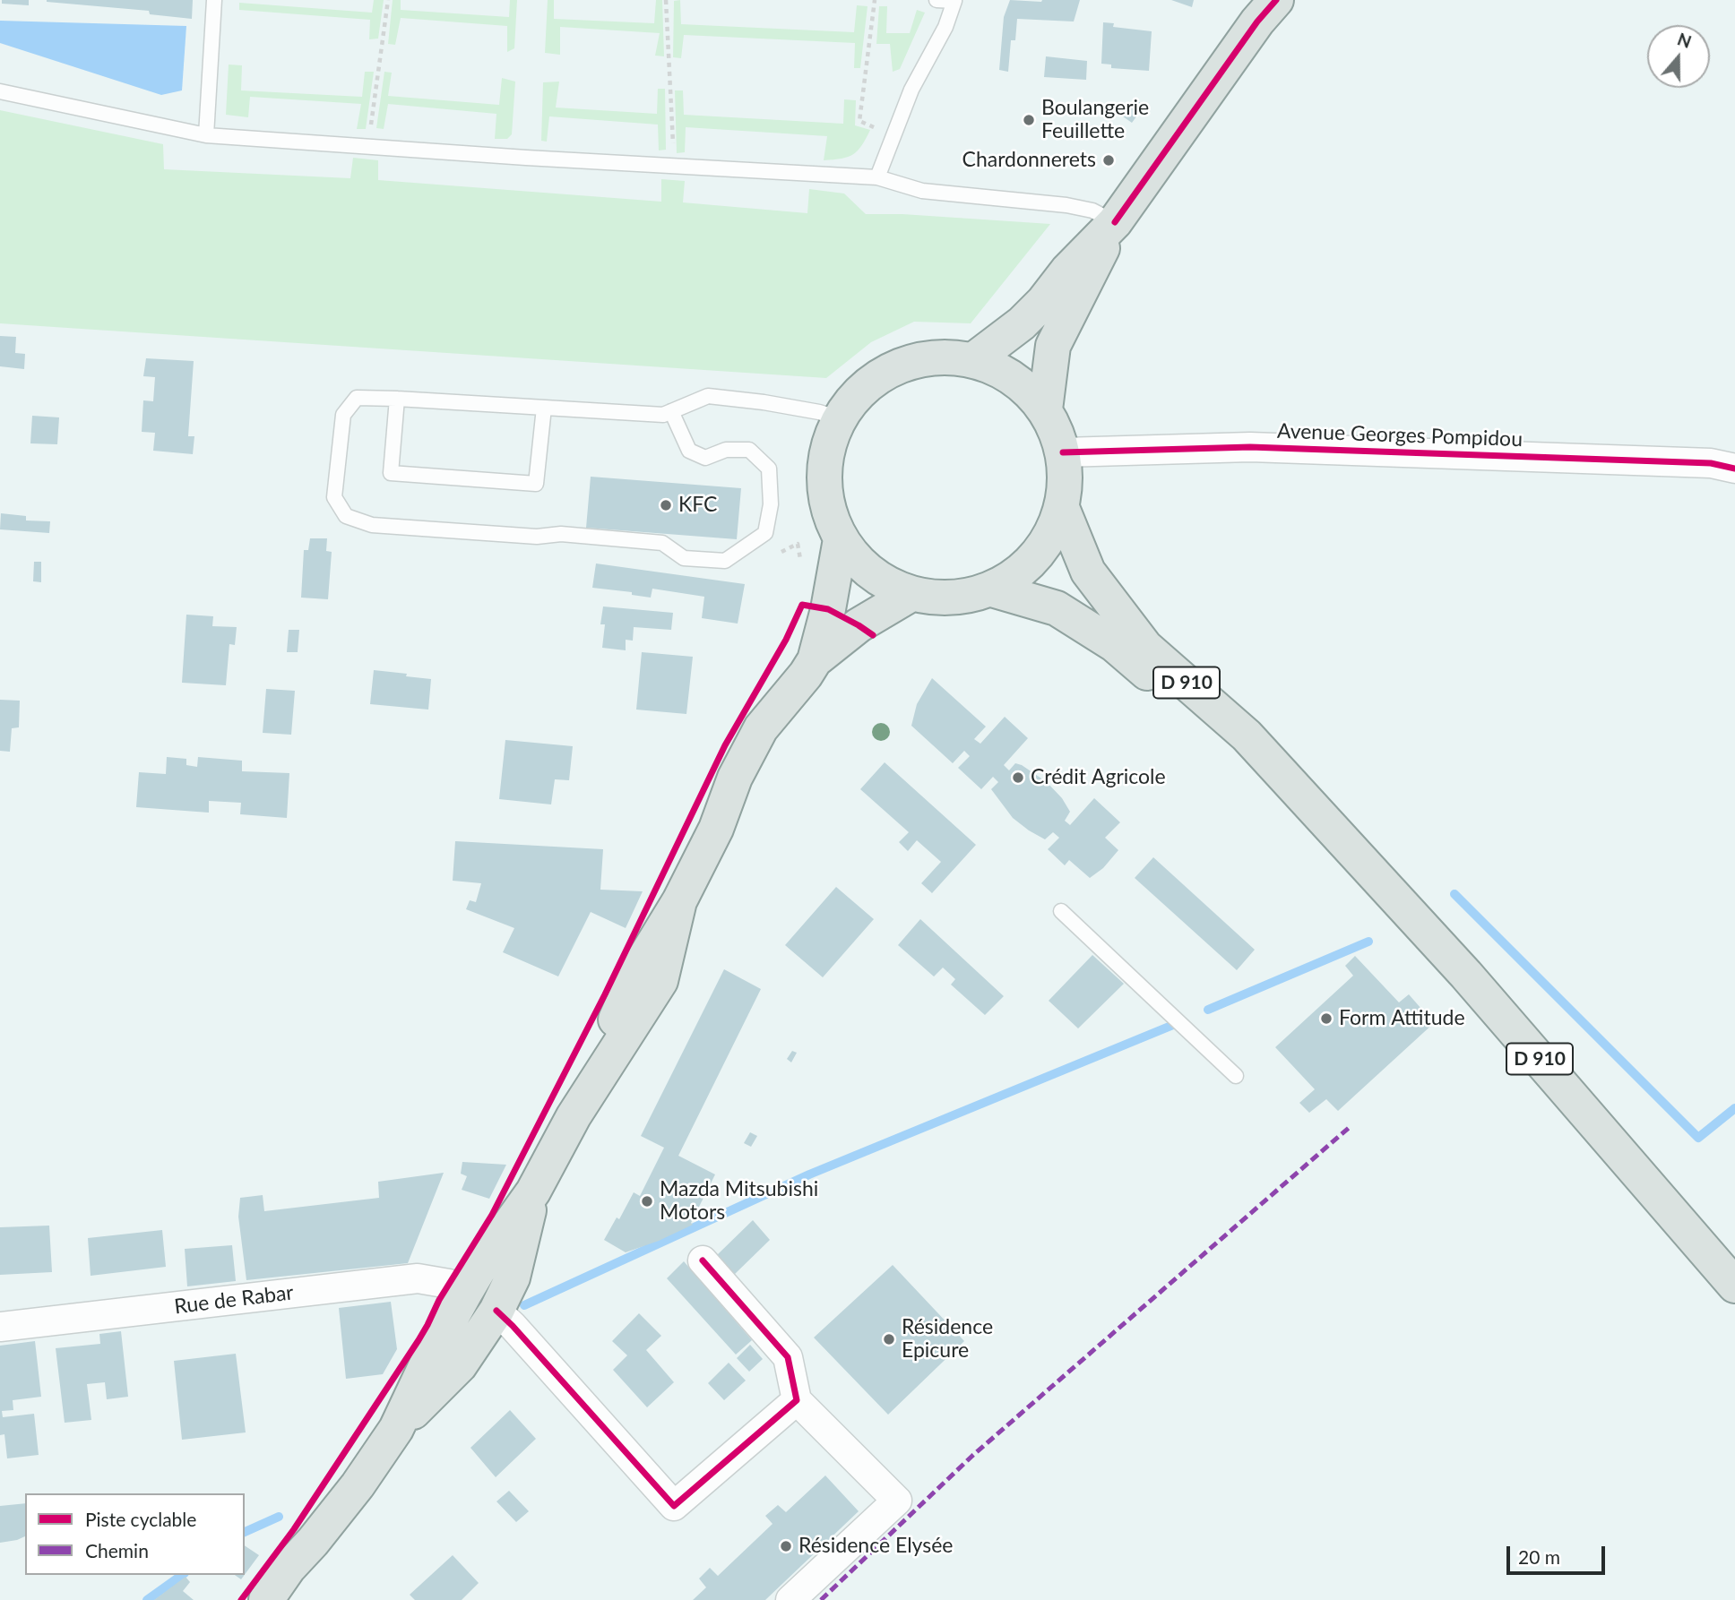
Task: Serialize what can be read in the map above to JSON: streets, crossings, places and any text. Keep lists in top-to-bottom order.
{
  "streets": {
    "main road": ["D 910"],
    "street": ["Avenue Georges Pompidou", "Rue de Rabar"]
  },
  "places": [
    "Boulangerie Feuillette",
    "Chardonnerets",
    "KFC",
    "Crédit Agricole",
    "Form Attitude",
    "Mazda Mitsubishi Motors",
    "Résidence Epicure",
    "Résidence Elysée"
  ],
  "legend": ["Piste cyclable", "Chemin"],
  "scale_bar": "20 m",
  "north": "top"
}
